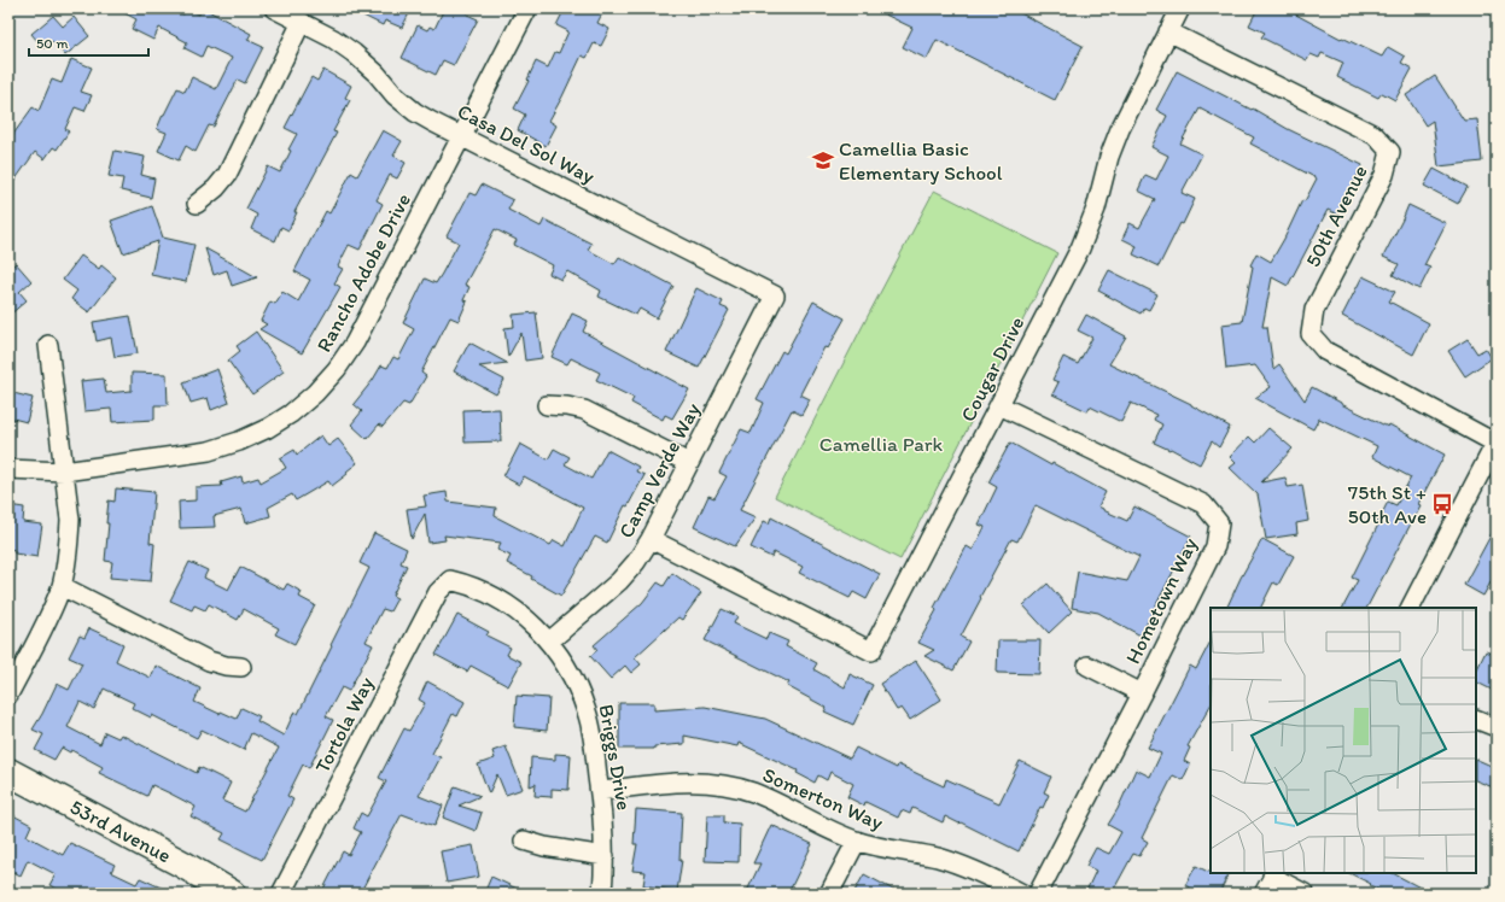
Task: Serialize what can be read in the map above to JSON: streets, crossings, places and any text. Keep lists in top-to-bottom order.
{
  "streets": {
    "street": [
      "Casa Del Sol Way",
      "50th Avenue",
      "Rancho Adobe Drive",
      "Cougar Drive",
      "Camp Verde Way",
      "Hometown Way",
      "Tortola Way",
      "Briggs Drive",
      "Somerton Way",
      "53rd Avenue"
    ]
  },
  "crossings": [
    ["Casa Del Sol Way", "Rancho Adobe Drive"],
    ["Casa Del Sol Way", "Camp Verde Way"],
    ["50th Avenue", "Cougar Drive"],
    ["Cougar Drive", "Camp Verde Way"],
    ["Cougar Drive", "Hometown Way"],
    ["Camp Verde Way", "Briggs Drive"],
    ["Tortola Way", "Briggs Drive"],
    ["Briggs Drive", "Somerton Way"]
  ],
  "parks": ["Camellia Park"],
  "places": {
    "school or university": ["Camellia Basic Elementary School"],
    "bus stop": ["75th St + 50th Ave"]
  },
  "scale_bar": "50 m"
}
